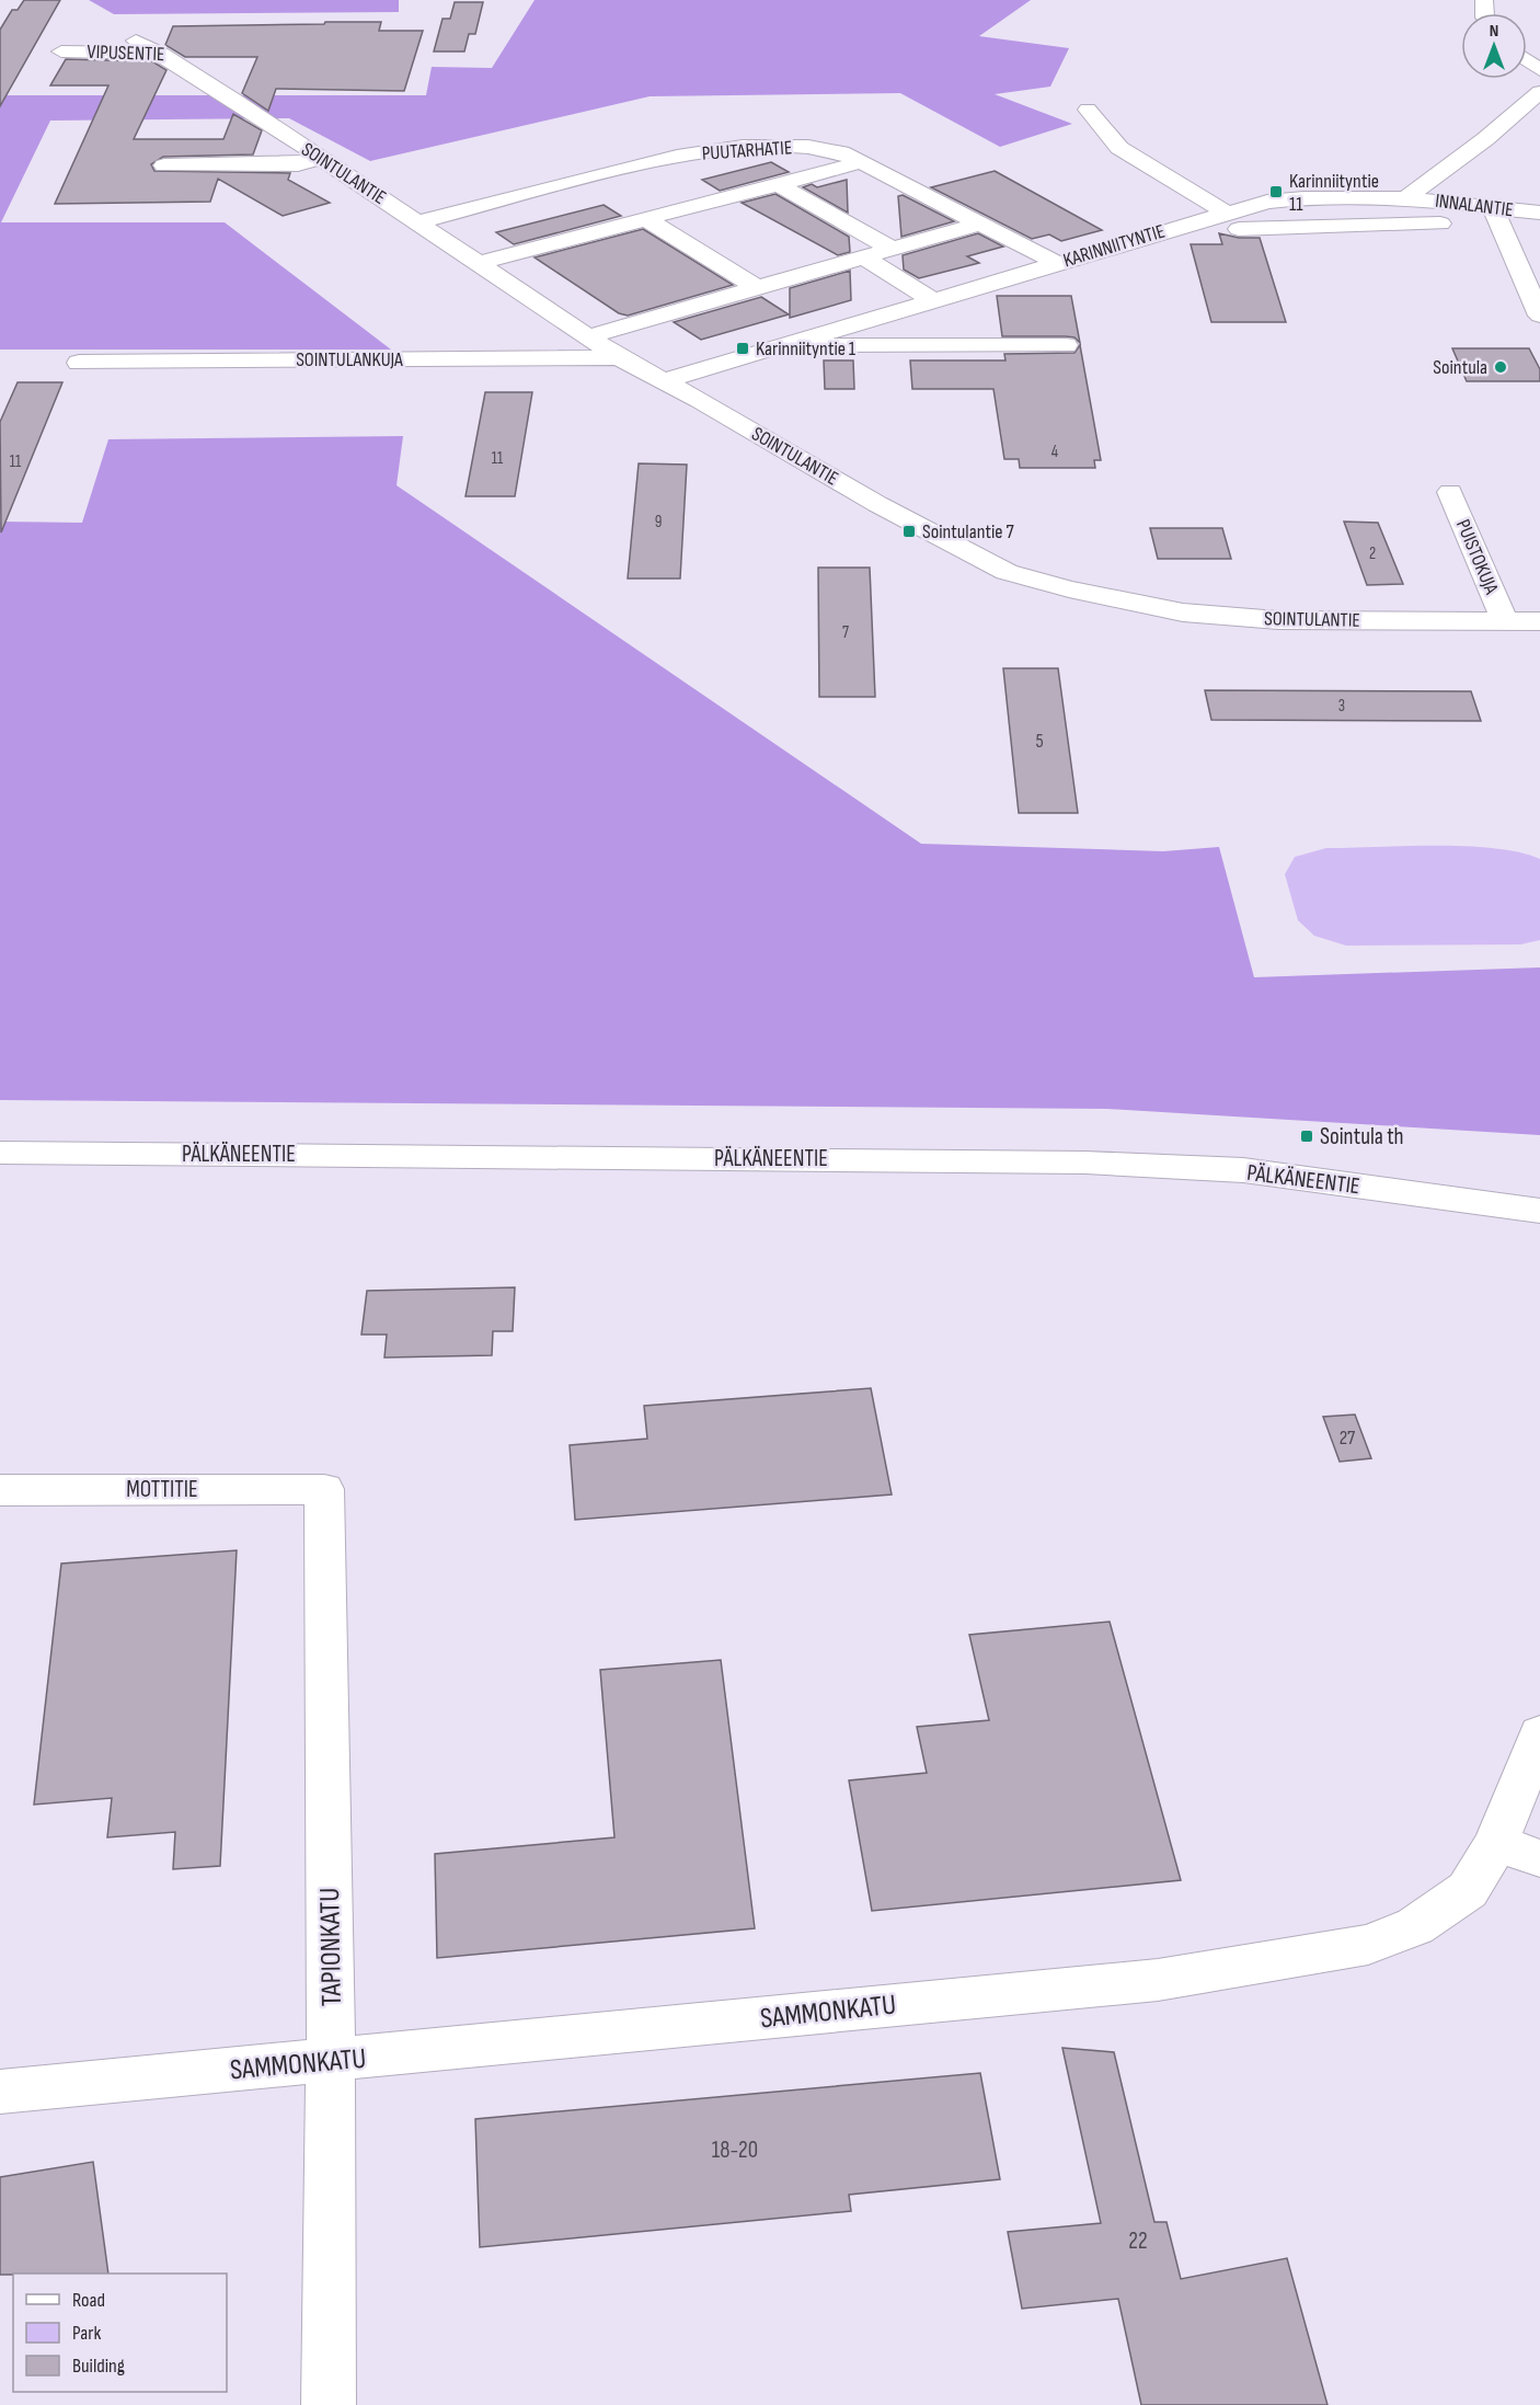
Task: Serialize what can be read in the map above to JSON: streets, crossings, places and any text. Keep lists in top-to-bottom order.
{
  "streets": {
    "street": [
      "VIPUSENTIE",
      "PUUTARHATIE",
      "SOINTULANTIE",
      "INNALANTIE",
      "KARINNIITYNTIE",
      "SOINTULANKUJA",
      "PUISTOKUJA",
      "PÄLKÄNEENTIE",
      "MOTTITIE",
      "TAPIONKATU",
      "SAMMONKATU"
    ]
  },
  "crossings": [
    ["VIPUSENTIE", "SOINTULANTIE"],
    ["PUUTARHATIE", "SOINTULANTIE"],
    ["PUUTARHATIE", "KARINNIITYNTIE"],
    ["SOINTULANTIE", "KARINNIITYNTIE"],
    ["SOINTULANTIE", "SOINTULANKUJA"],
    ["SOINTULANTIE", "PUISTOKUJA"],
    ["INNALANTIE", "KARINNIITYNTIE"],
    ["MOTTITIE", "TAPIONKATU"],
    ["TAPIONKATU", "SAMMONKATU"]
  ],
  "places": {
    "transit": [
      "Karinniityntie 11",
      "Karinniityntie 1",
      "Sointulantie 7",
      "Sointula th"
    ],
    "other": ["Sointula"]
  },
  "house_numbers": [
    "4",
    "11",
    "11",
    "9",
    "2",
    "7",
    "3",
    "5",
    "27",
    "18-20",
    "22"
  ],
  "legend": ["Road", "Park", "Building"],
  "north": "top"
}
